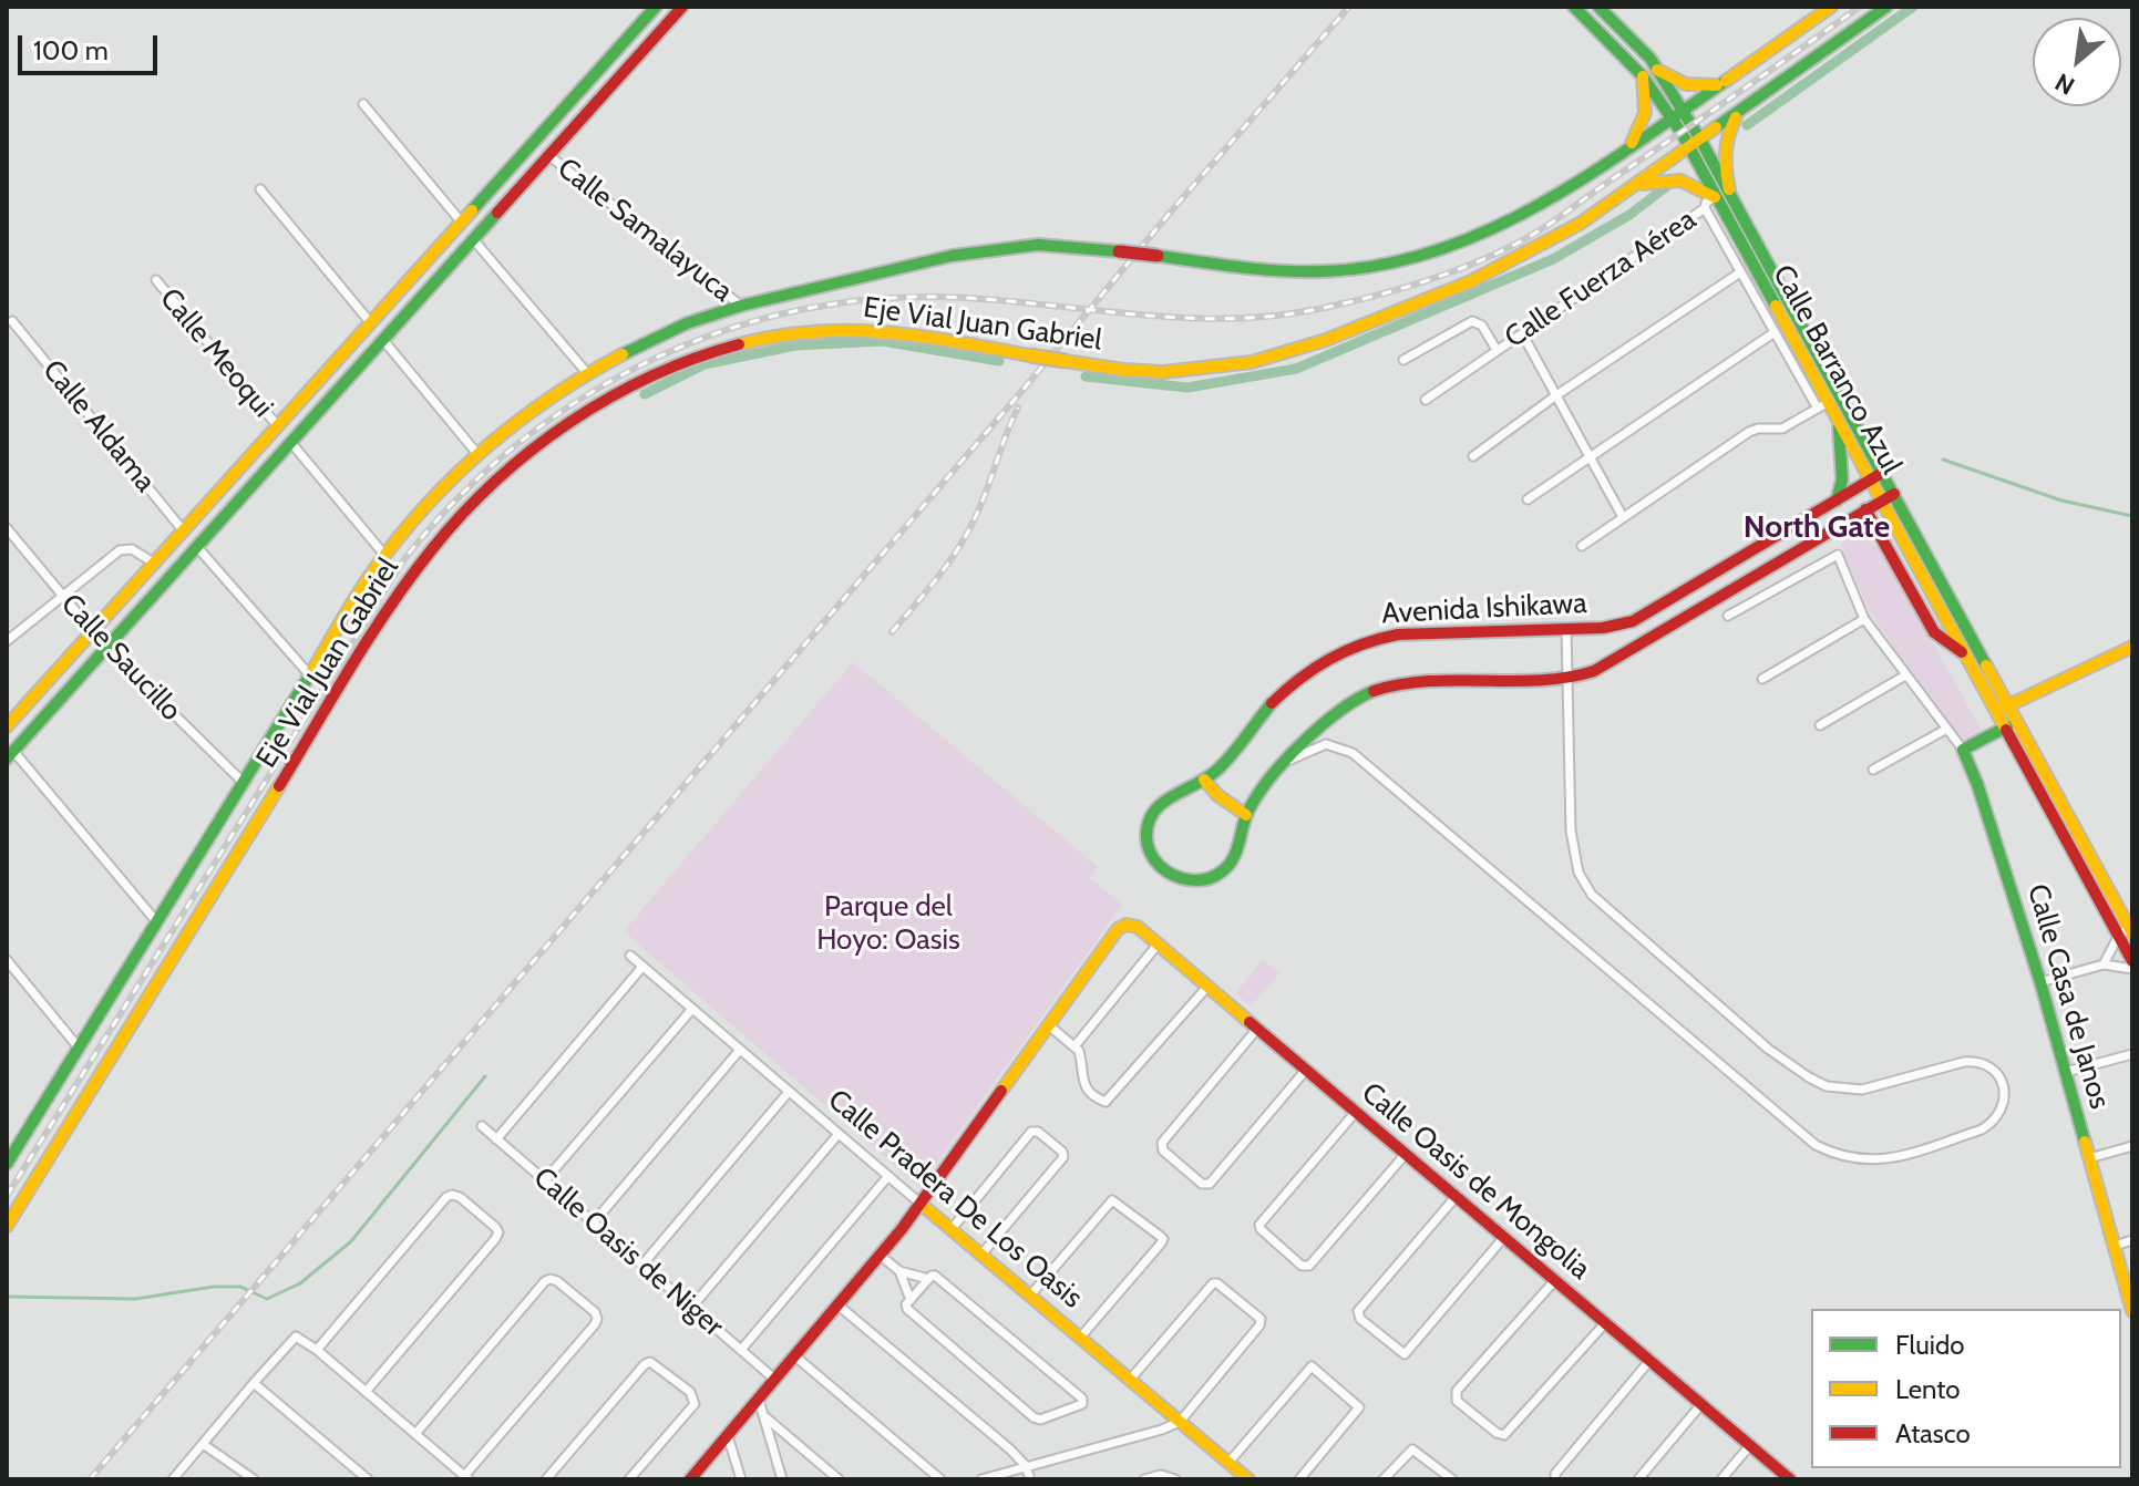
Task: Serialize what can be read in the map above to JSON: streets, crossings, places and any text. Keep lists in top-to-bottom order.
{
  "streets": {
    "main road": [
      "Eje Vial Juan Gabriel",
      "Calle Barranco Azul",
      "Avenida Ishikawa",
      "Calle Casa de Janos",
      "Calle Oasis de Mongolia",
      "Calle Pradera De Los Oasis"
    ],
    "street": [
      "Calle Samalayuca",
      "Calle Fuerza Aérea",
      "Calle Meoqui",
      "Calle Aldama",
      "Calle Saucillo",
      "Calle Oasis de Niger"
    ]
  },
  "crossings": [
    ["Calle Samalayuca", "Eje Vial Juan Gabriel"],
    ["Calle Fuerza Aérea", "Calle Barranco Azul"],
    ["Eje Vial Juan Gabriel", "Calle Meoqui"],
    ["Eje Vial Juan Gabriel", "Calle Barranco Azul"],
    ["Eje Vial Juan Gabriel", "Calle Saucillo"],
    ["Calle Barranco Azul", "Avenida Ishikawa"]
  ],
  "districts": ["North Gate"],
  "parks": ["Parque del Hoyo: Oasis"],
  "legend": ["Fluido", "Lento", "Atasco"],
  "scale_bar": "100 m",
  "north": "bottom left"
}
